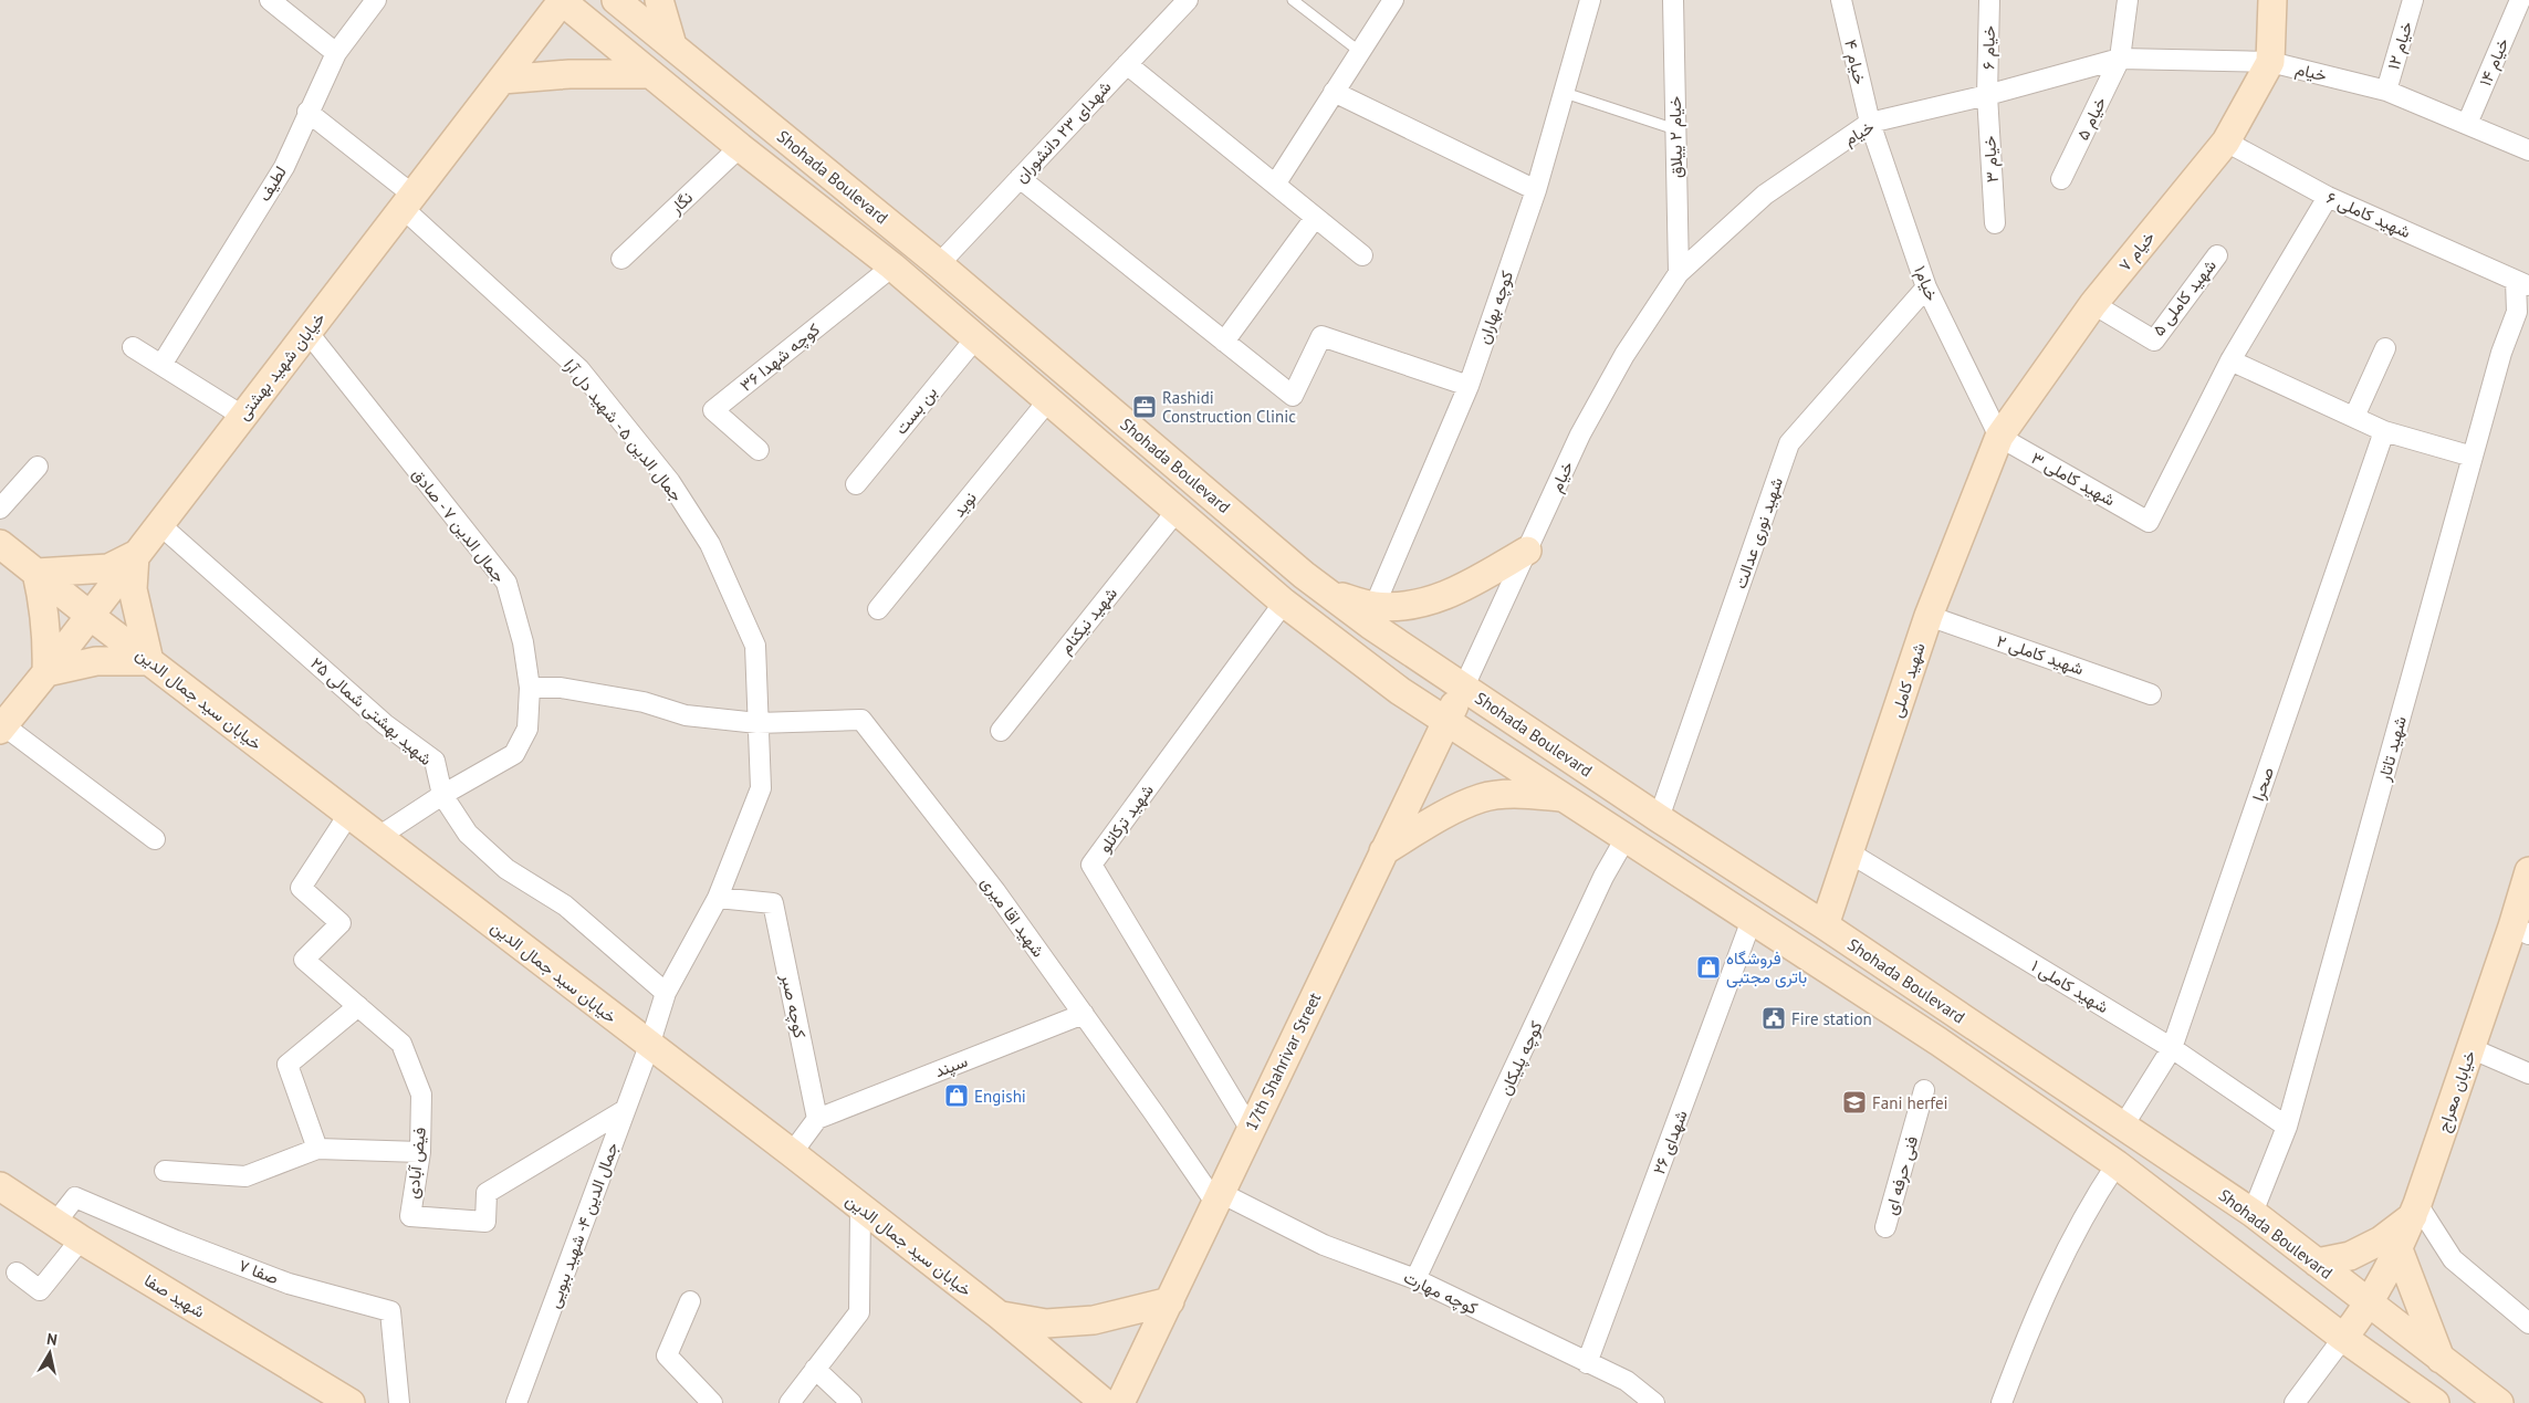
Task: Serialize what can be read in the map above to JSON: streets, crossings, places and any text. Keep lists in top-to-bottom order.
{
  "streets": {
    "main road": [
      "Shohada Boulevard",
      "خیام ۷",
      "خیابان شهید بهشتی",
      "شهید کاملی",
      "خیابان سید جمال الدین",
      "17th Shahrivar Street",
      "خیابان معراج",
      "شهید صفا"
    ],
    "street": [
      "خیام ۱۲",
      "خیام ۶",
      "خیام ۴",
      "خیام ۱۴",
      "خیام",
      "خیام ۵",
      "شهدای ۲۳ دانشوران",
      "خیام ۲ ییلاق",
      "خیام ۳",
      "لطیف",
      "نگار",
      "شهید کاملی ۶",
      "خیام۱",
      "شهید کاملی ۵",
      "کوچه بهاران",
      "کوچه شهدا ۳۶",
      "بن بست",
      "جمال الدین ۵ - شهید دل آرا",
      "شهید کاملی ۳",
      "نوید",
      "جمال الدین ۷ - صادق",
      "شهید نوری عدالت",
      "شهید نیکنام",
      "شهید کاملی ۲",
      "۲۵ شهید بهشتی شمالی",
      "شهید تاتار",
      "صحرا",
      "شهید ترکانلو",
      "شهید اقا میری",
      "شهید کاملی ۱",
      "کوچه صبر",
      "کوچه پلیکان",
      "سپند",
      "شهدای ۲۶",
      "فیض آبادی",
      "فنی حرفه ای",
      "جمال الدین ۴- شهید ببویی",
      "صفا ۷",
      "کوچه مهارت"
    ]
  },
  "crossings": [
    ["خیام ۱۲", "خیام"],
    ["خیام ۶", "خیام"],
    ["خیام ۶", "خیام ۳"],
    ["خیام ۴", "خیام"],
    ["خیام ۴", "خیام۱"],
    ["خیام ۱۴", "خیام"],
    ["خیام", "خیام ۵"],
    ["خیام", "خیام ۲ ییلاق"],
    ["خیام", "خیام ۳"],
    ["خیام", "Shohada Boulevard"],
    ["خیام", "خیام ۷"],
    ["خیام", "خیام۱"],
    ["خیام", "17th Shahrivar Street"],
    ["شهدای ۲۳ دانشوران", "Shohada Boulevard"],
    ["Shohada Boulevard", "نگار"],
    ["Shohada Boulevard", "کوچه بهاران"],
    ["Shohada Boulevard", "کوچه شهدا ۳۶"],
    ["Shohada Boulevard", "خیابان شهید بهشتی"],
    ["Shohada Boulevard", "بن بست"],
    ["Shohada Boulevard", "نوید"],
    ["Shohada Boulevard", "شهید نوری عدالت"],
    ["Shohada Boulevard", "شهید نیکنام"],
    ["Shohada Boulevard", "شهید کاملی"],
    ["Shohada Boulevard", "شهید تاتار"],
    ["Shohada Boulevard", "صحرا"],
    ["Shohada Boulevard", "شهید ترکانلو"],
    ["Shohada Boulevard", "کوچه پلیکان"],
    ["Shohada Boulevard", "17th Shahrivar Street"],
    ["Shohada Boulevard", "خیابان معراج"],
    ["Shohada Boulevard", "شهدای ۲۶"],
    ["لطیف", "جمال الدین ۵ - شهید دل آرا"],
    ["شهید کاملی ۶", "خیام ۷"],
    ["شهید کاملی ۶", "شهید تاتار"],
    ["خیام ۷", "خیام۱"],
    ["خیام ۷", "شهید کاملی ۵"],
    ["خیام ۷", "شهید کاملی ۳"],
    ["خیام ۷", "شهید کاملی"],
    ["خیام۱", "شهید کاملی ۳"],
    ["خیام۱", "شهید نوری عدالت"],
    ["خیام۱", "شهید کاملی"],
    ["خیابان شهید بهشتی", "جمال الدین ۵ - شهید دل آرا"],
    ["خیابان شهید بهشتی", "جمال الدین ۷ - صادق"],
    ["خیابان شهید بهشتی", "خیابان سید جمال الدین"],
    ["خیابان شهید بهشتی", "۲۵ شهید بهشتی شمالی"],
    ["جمال الدین ۵ - شهید دل آرا", "خیابان سید جمال الدین"],
    ["جمال الدین ۵ - شهید دل آرا", "۲۵ شهید بهشتی شمالی"],
    ["جمال الدین ۵ - شهید دل آرا", "شهید اقا میری"],
    ["جمال الدین ۵ - شهید دل آرا", "کوچه صبر"],
    ["جمال الدین ۵ - شهید دل آرا", "جمال الدین ۴- شهید ببویی"],
    ["شهید کاملی ۳", "شهید کاملی"],
    ["جمال الدین ۷ - صادق", "خیابان سید جمال الدین"],
    ["جمال الدین ۷ - صادق", "۲۵ شهید بهشتی شمالی"],
    ["شهید کاملی ۲", "شهید کاملی"],
    ["شهید کاملی", "شهید کاملی ۱"],
    ["خیابان سید جمال الدین", "فیض آبادی"],
    ["خیابان سید جمال الدین", "جمال الدین ۴- شهید ببویی"],
    ["شهید تاتار", "شهید کاملی ۱"],
    ["صحرا", "شهید کاملی ۱"],
    ["شهید ترکانلو", "17th Shahrivar Street"],
    ["شهید اقا میری", "17th Shahrivar Street"],
    ["شهید اقا میری", "سپند"],
    ["شهید اقا میری", "کوچه مهارت"],
    ["کوچه صبر", "سپند"],
    ["کوچه پلیکان", "کوچه مهارت"],
    ["17th Shahrivar Street", "کوچه مهارت"],
    ["شهدای ۲۶", "کوچه مهارت"],
    ["فیض آبادی", "جمال الدین ۴- شهید ببویی"],
    ["صفا ۷", "شهید صفا"]
  ],
  "places": {
    "office": ["Rashidi Construction Clinic"],
    "shop": ["فروشگاه باتری مجتبی", "Engishi"],
    "public building": ["Fire station"],
    "school or university": ["Fani herfei"]
  },
  "north": "top"
}
